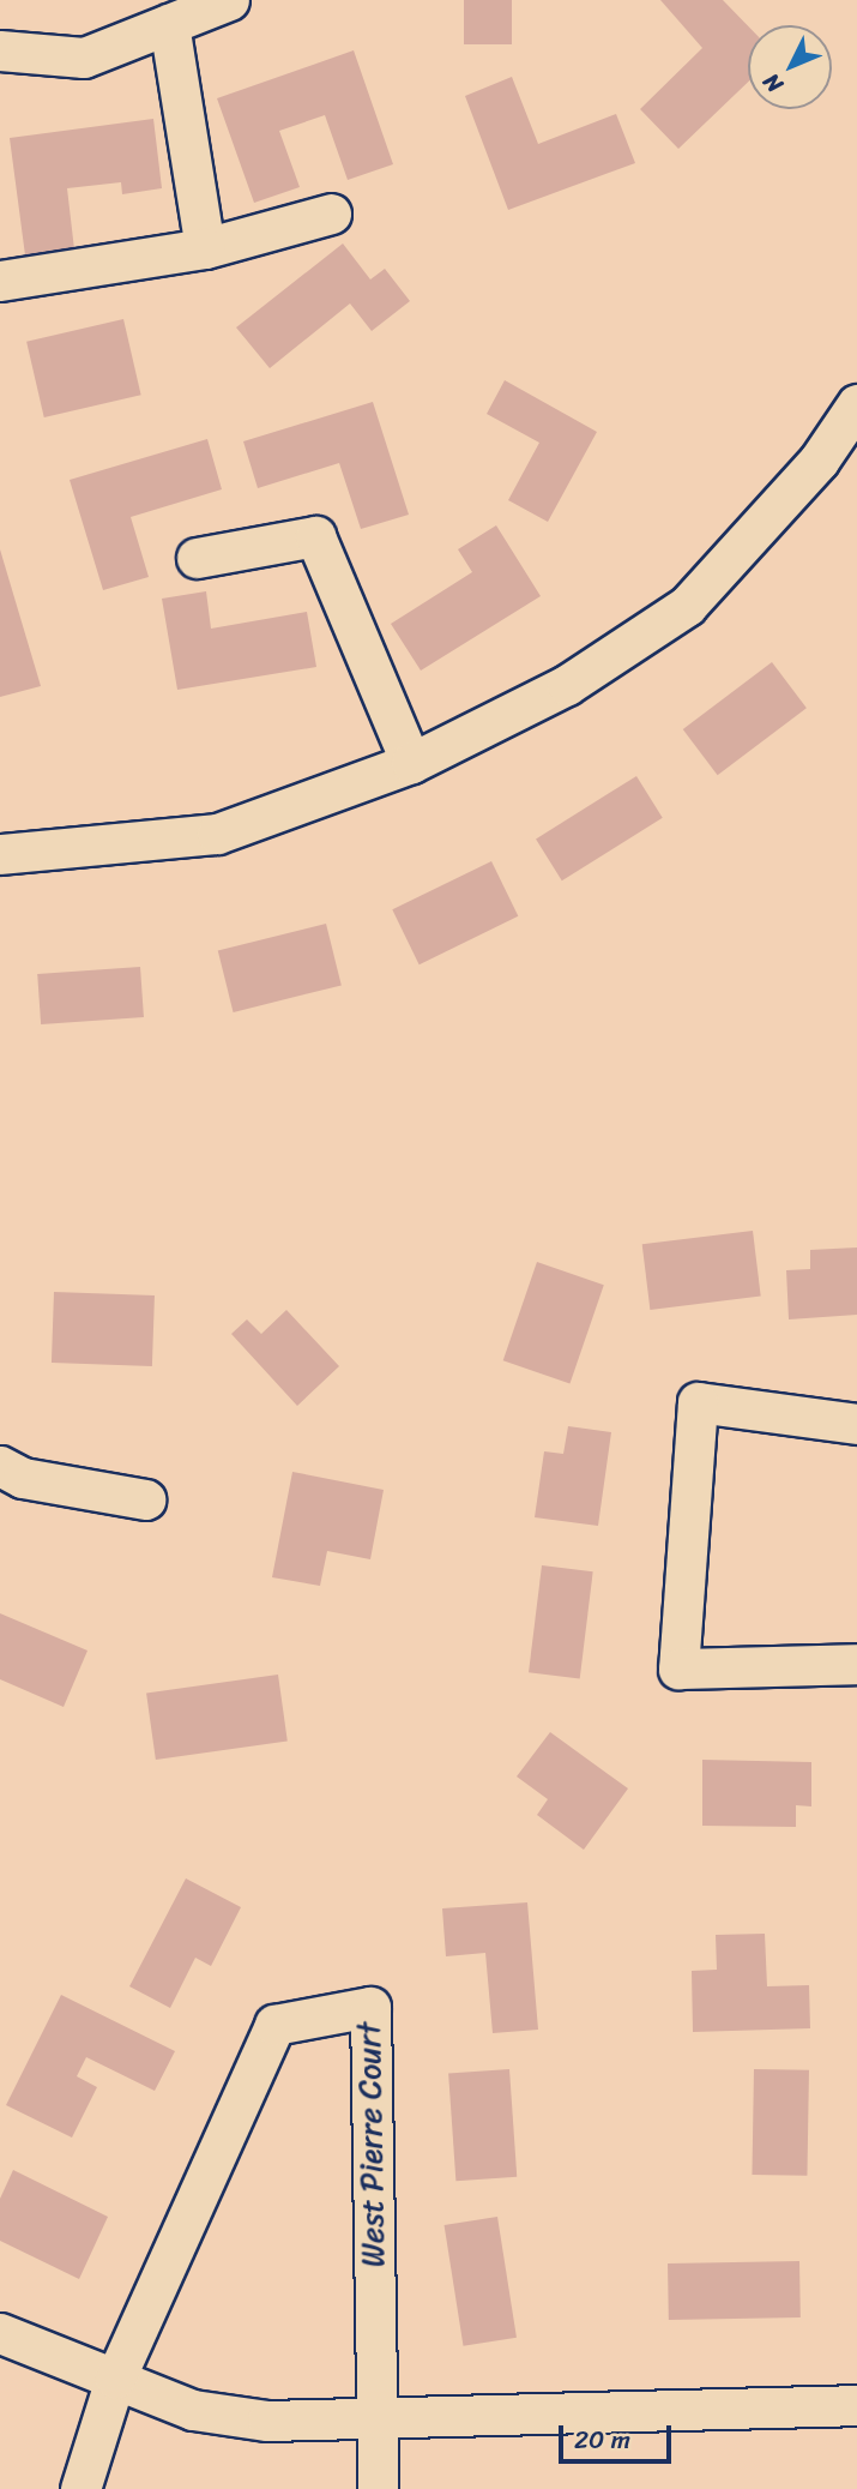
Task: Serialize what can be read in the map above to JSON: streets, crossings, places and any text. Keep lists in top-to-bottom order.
{
  "streets": {
    "street": ["West Pierre Court"]
  },
  "scale_bar": "20 m",
  "north": "bottom left"
}
